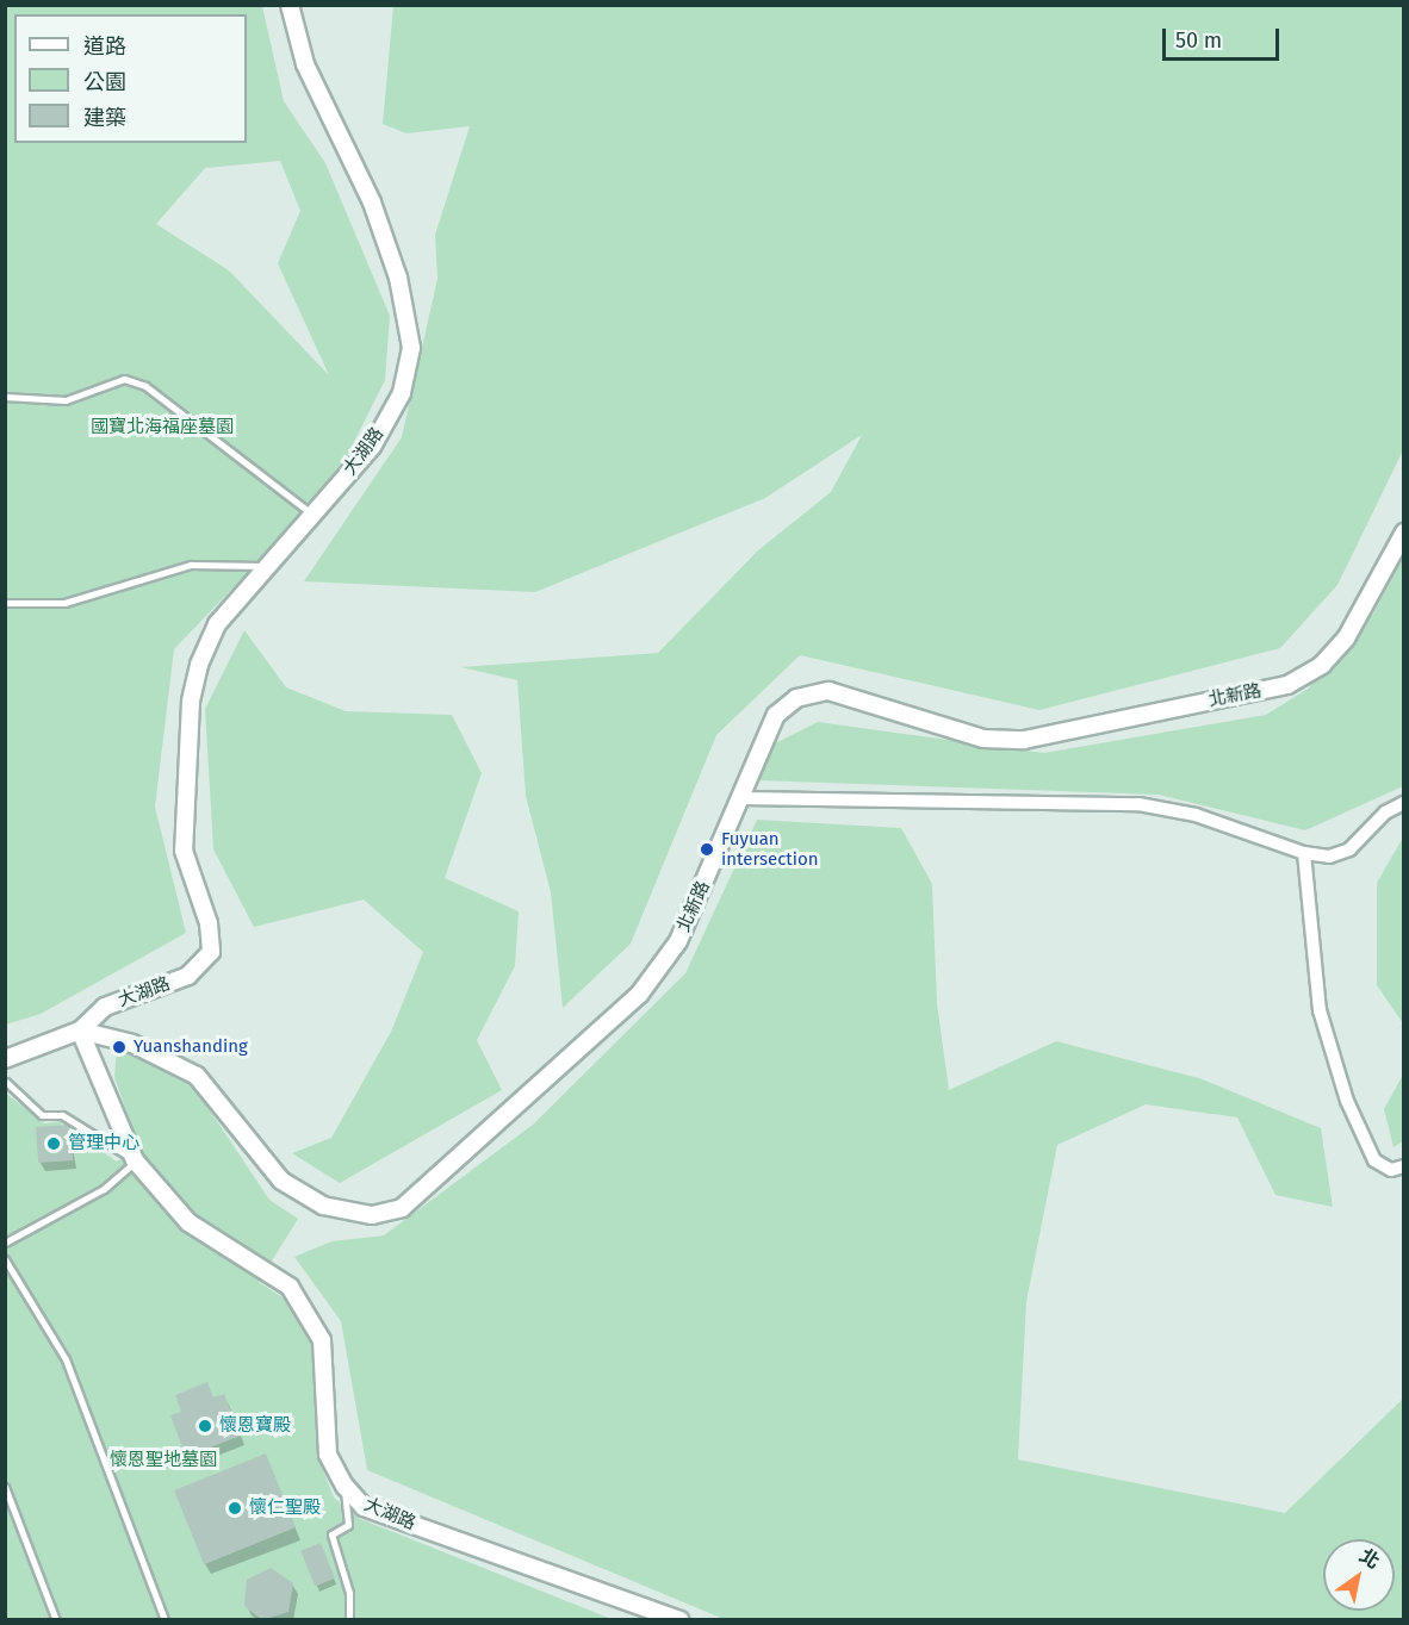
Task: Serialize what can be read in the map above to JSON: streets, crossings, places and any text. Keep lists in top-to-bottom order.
{
  "streets": {
    "street": ["大湖路", "北新路"]
  },
  "crossings": [
    ["大湖路", "北新路"]
  ],
  "parks": ["國寶北海福座墓園", "懷恩聖地墓園"],
  "places": [
    "Fuyuan intersection",
    "Yuanshanding",
    "管理中心",
    "懷恩寶殿",
    "懷仁聖殿"
  ],
  "legend": ["道路", "公園", "建築"],
  "scale_bar": "50 m",
  "north": "top right"
}
